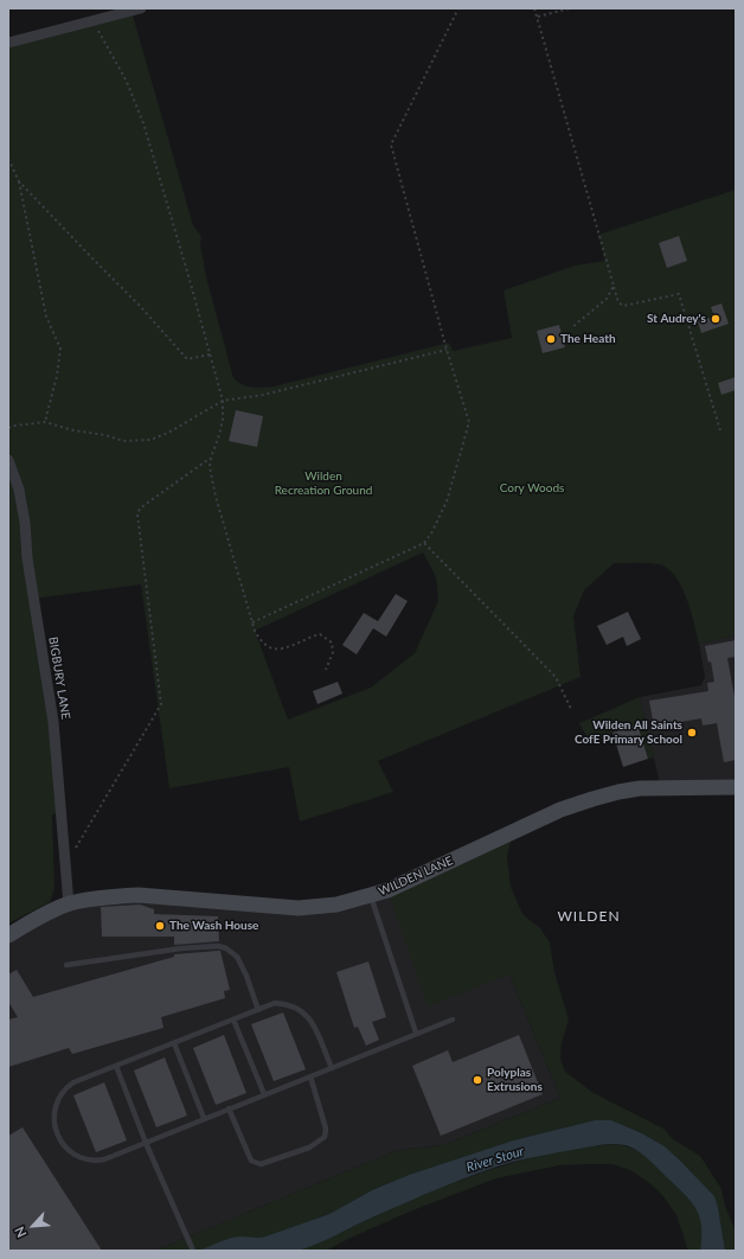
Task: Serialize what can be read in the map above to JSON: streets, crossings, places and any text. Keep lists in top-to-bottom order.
{
  "streets": {
    "street": ["BIGBURY LANE", "WILDEN LANE"]
  },
  "crossings": [
    ["BIGBURY LANE", "WILDEN LANE"]
  ],
  "districts": ["WILDEN"],
  "water": ["River Stour"],
  "parks": ["Wilden Recreation Ground", "Cory Woods"],
  "places": [
    "St Audrey's",
    "The Heath",
    "Wilden All Saints CofE Primary School",
    "The Wash House",
    "Polyplas Extrusions"
  ],
  "north": "bottom left"
}
